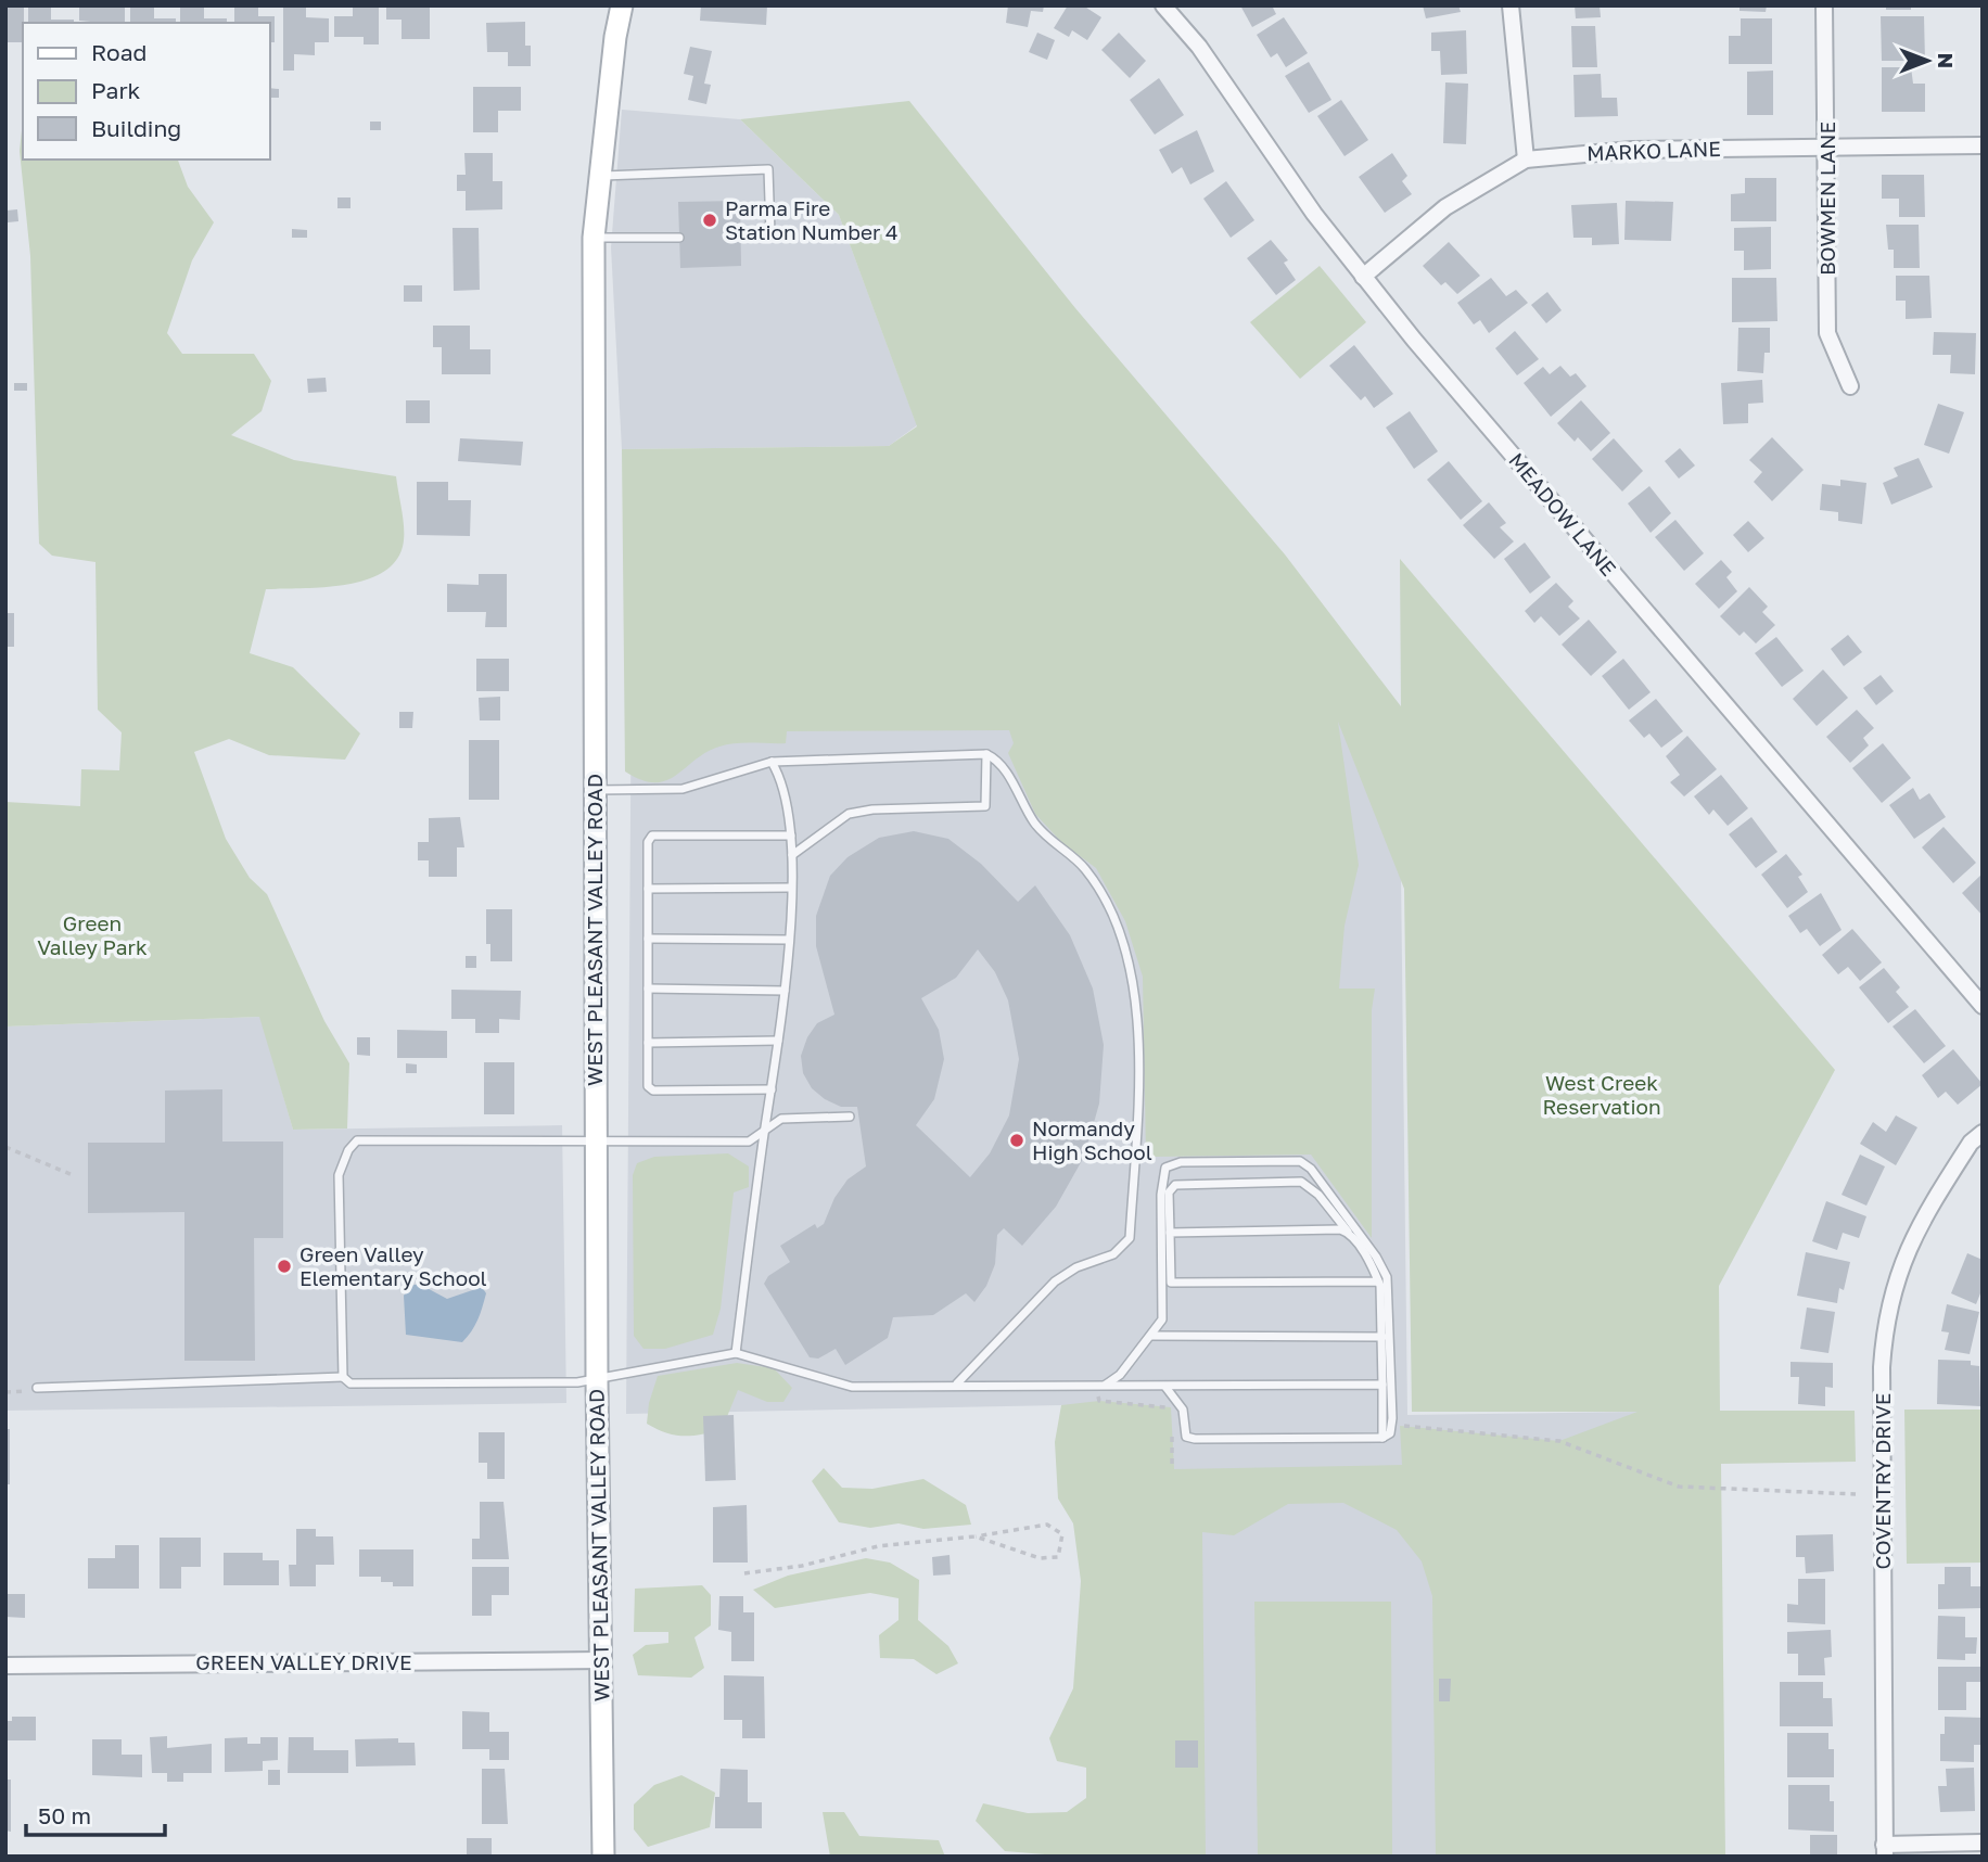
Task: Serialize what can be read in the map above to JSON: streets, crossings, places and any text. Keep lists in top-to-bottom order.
{
  "streets": {
    "main road": ["WEST PLEASANT VALLEY ROAD"],
    "street": [
      "MARKO LANE",
      "BOWMEN LANE",
      "MEADOW LANE",
      "COVENTRY DRIVE",
      "GREEN VALLEY DRIVE"
    ]
  },
  "crossings": [
    ["MARKO LANE", "BOWMEN LANE"],
    ["MARKO LANE", "MEADOW LANE"],
    ["WEST PLEASANT VALLEY ROAD", "GREEN VALLEY DRIVE"]
  ],
  "parks": ["Green Valley Park", "West Creek Reservation"],
  "places": ["Parma Fire Station Number 4", "Normandy High School", "Green Valley Elementary School"],
  "legend": ["Road", "Park", "Building"],
  "scale_bar": "50 m",
  "north": "right"
}
